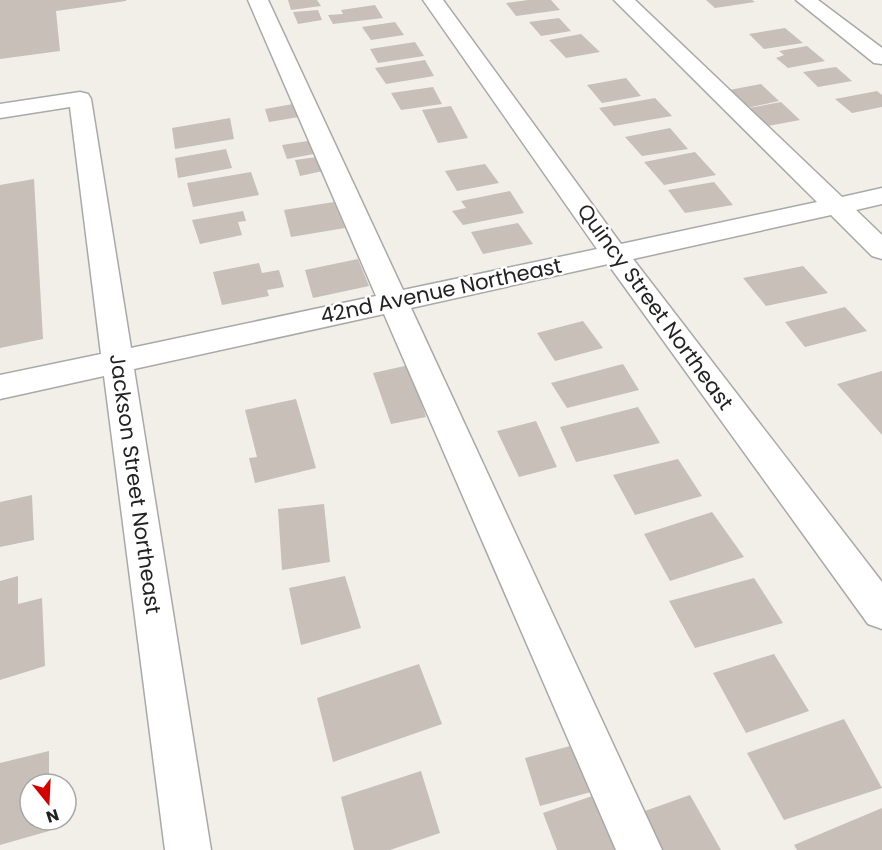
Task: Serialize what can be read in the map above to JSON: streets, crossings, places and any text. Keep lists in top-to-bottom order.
{
  "streets": {
    "street": ["42nd Avenue Northeast", "Quincy Street Northeast", "Jackson Street Northeast"]
  },
  "crossings": [
    ["42nd Avenue Northeast", "Quincy Street Northeast"],
    ["42nd Avenue Northeast", "Jackson Street Northeast"]
  ],
  "north": "bottom"
}
